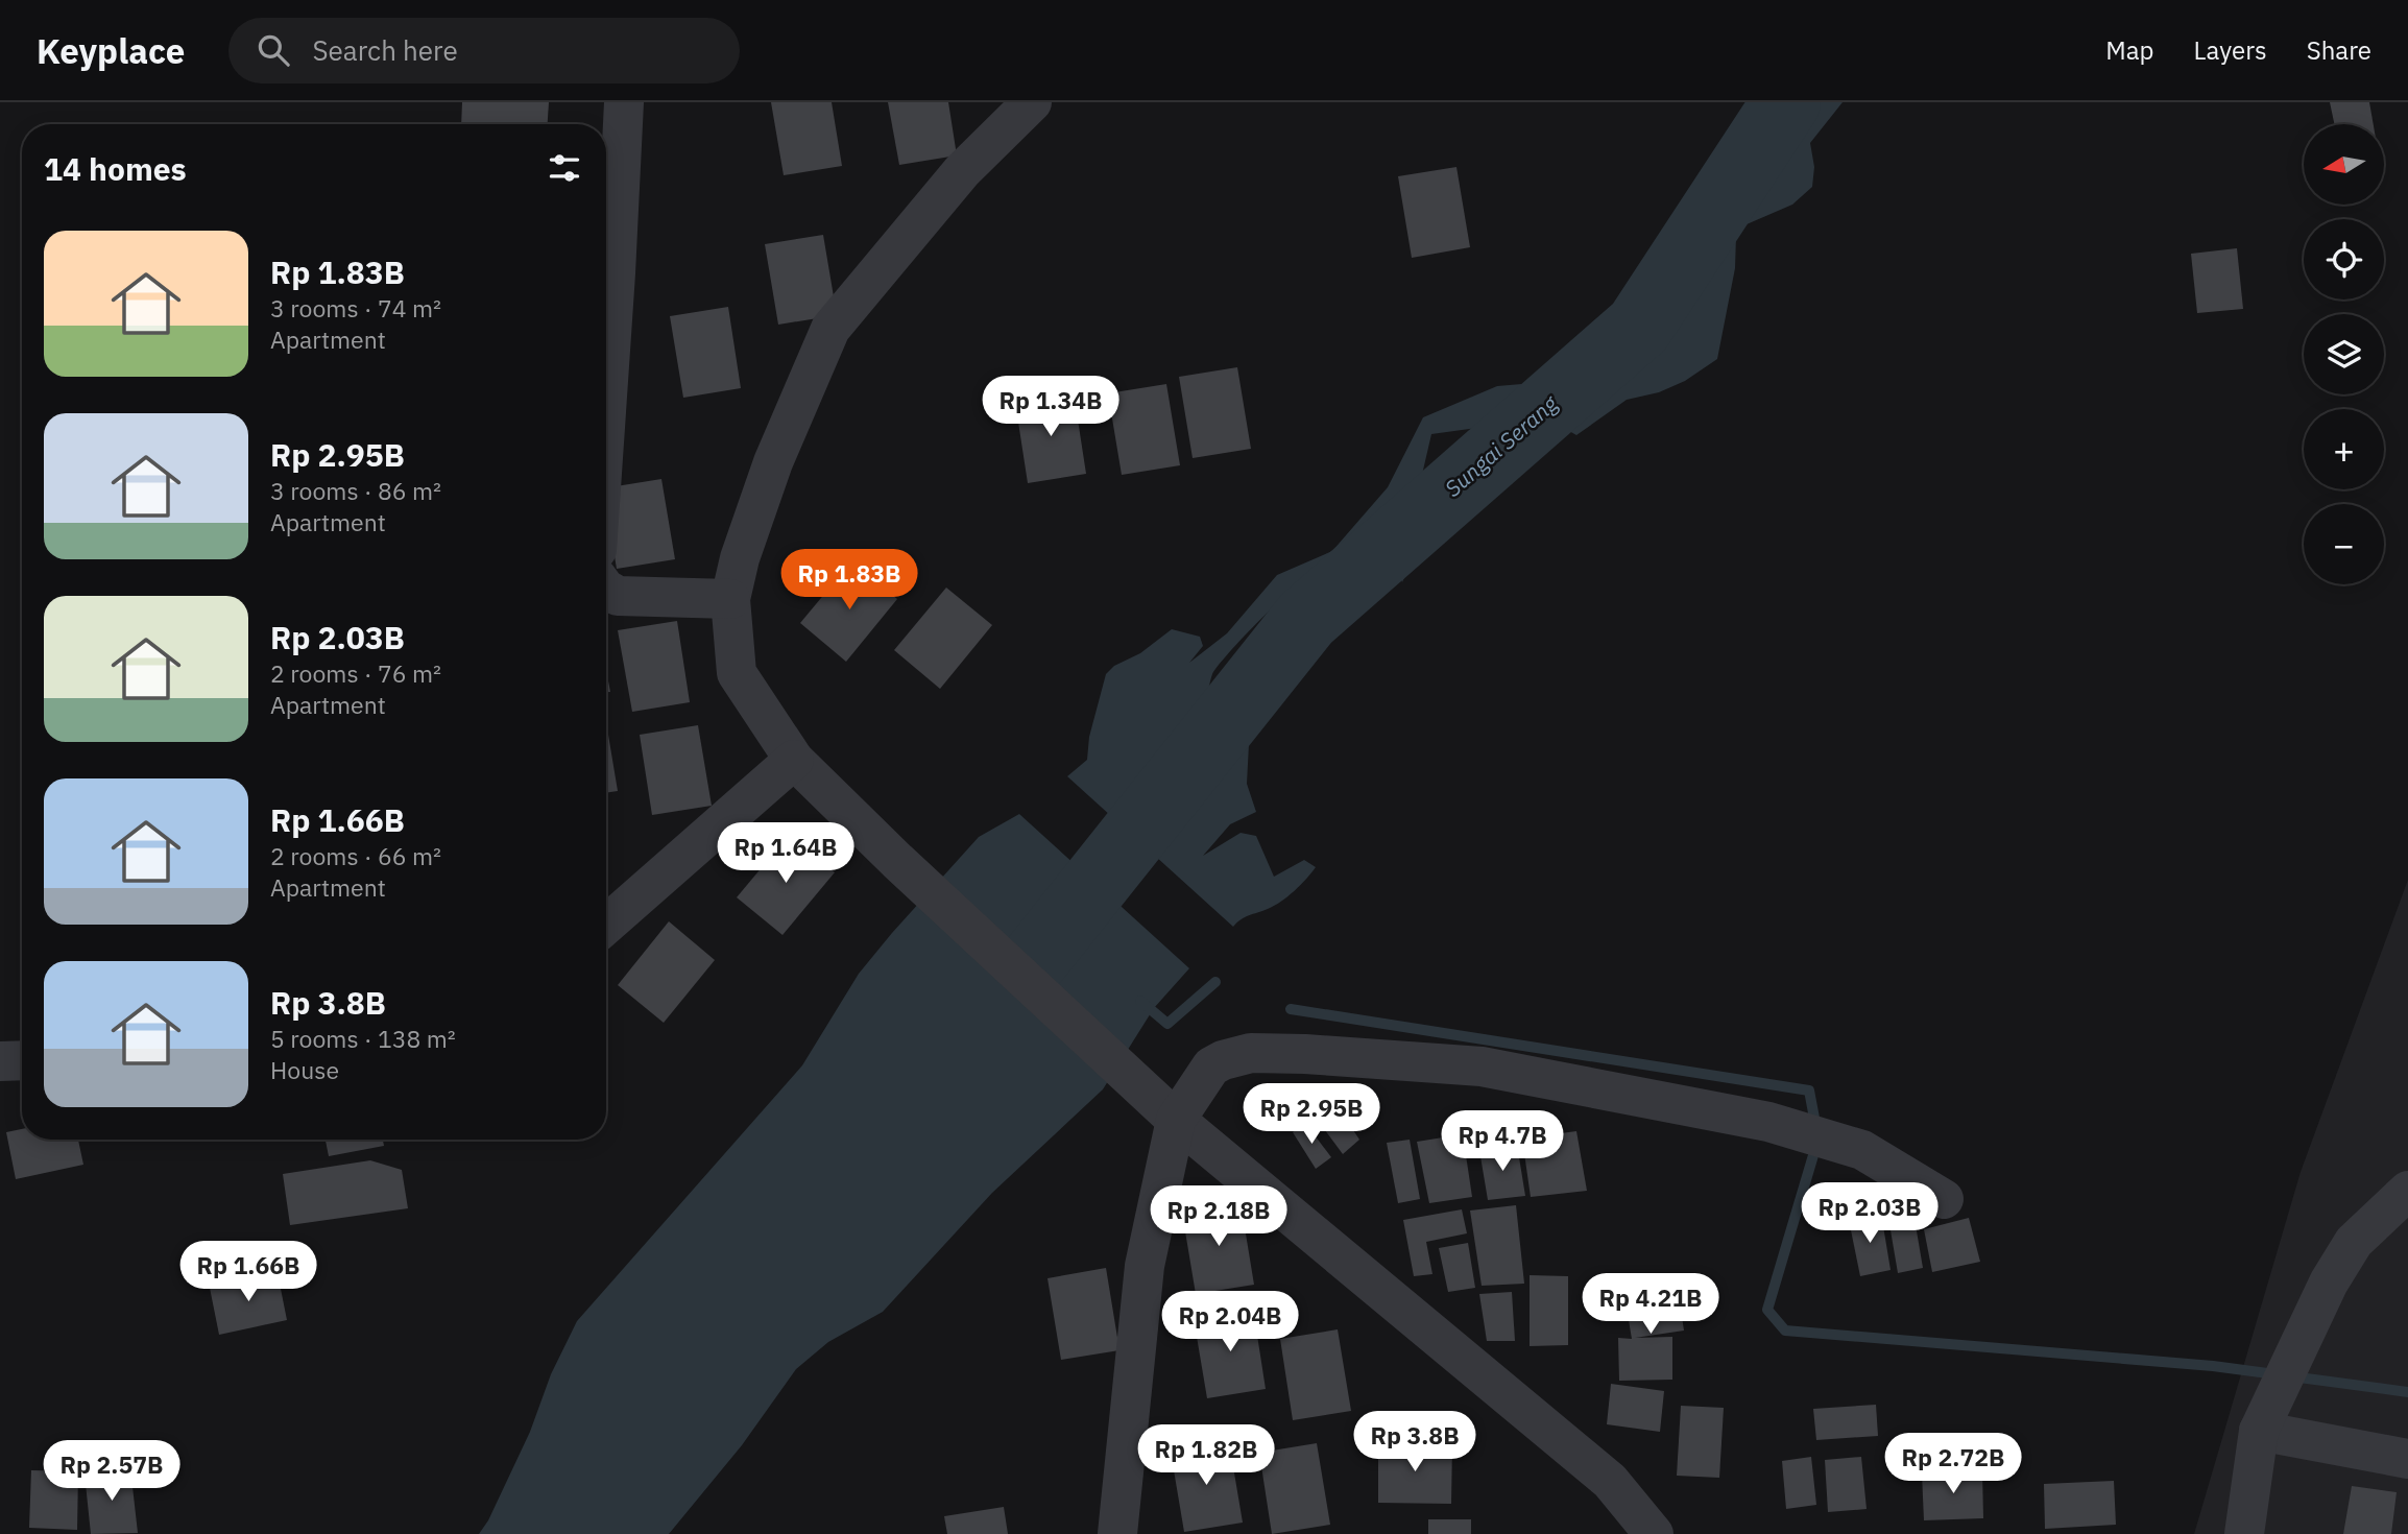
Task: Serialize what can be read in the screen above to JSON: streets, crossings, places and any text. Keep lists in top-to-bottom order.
{
  "water": ["Sungai Serang"],
  "north": "left",
  "page": {
    "header": "Keyplace",
    "search": "Search here",
    "nav": ["Map", "Layers", "Share"],
    "map_buttons": ["+", "−"],
    "heading": "14 homes",
    "list": [
      {
        "name": "Rp 1.83B",
        "note": "3 rooms · 74 m² · Apartment"
      },
      {
        "name": "Rp 2.95B",
        "note": "3 rooms · 86 m² · Apartment"
      },
      {
        "name": "Rp 2.03B",
        "note": "2 rooms · 76 m² · Apartment"
      },
      {
        "name": "Rp 1.66B",
        "note": "2 rooms · 66 m² · Apartment"
      },
      {
        "name": "Rp 3.8B",
        "note": "5 rooms · 138 m² · House"
      }
    ],
    "price": [
      "Rp 1.34B",
      "Rp 1.83B",
      "Rp 1.64B",
      "Rp 2.95B",
      "Rp 4.7B",
      "Rp 2.03B",
      "Rp 2.18B",
      "Rp 1.66B",
      "Rp 4.21B",
      "Rp 2.04B",
      "Rp 3.8B",
      "Rp 1.82B",
      "Rp 2.72B",
      "Rp 2.57B"
    ]
  }
}
